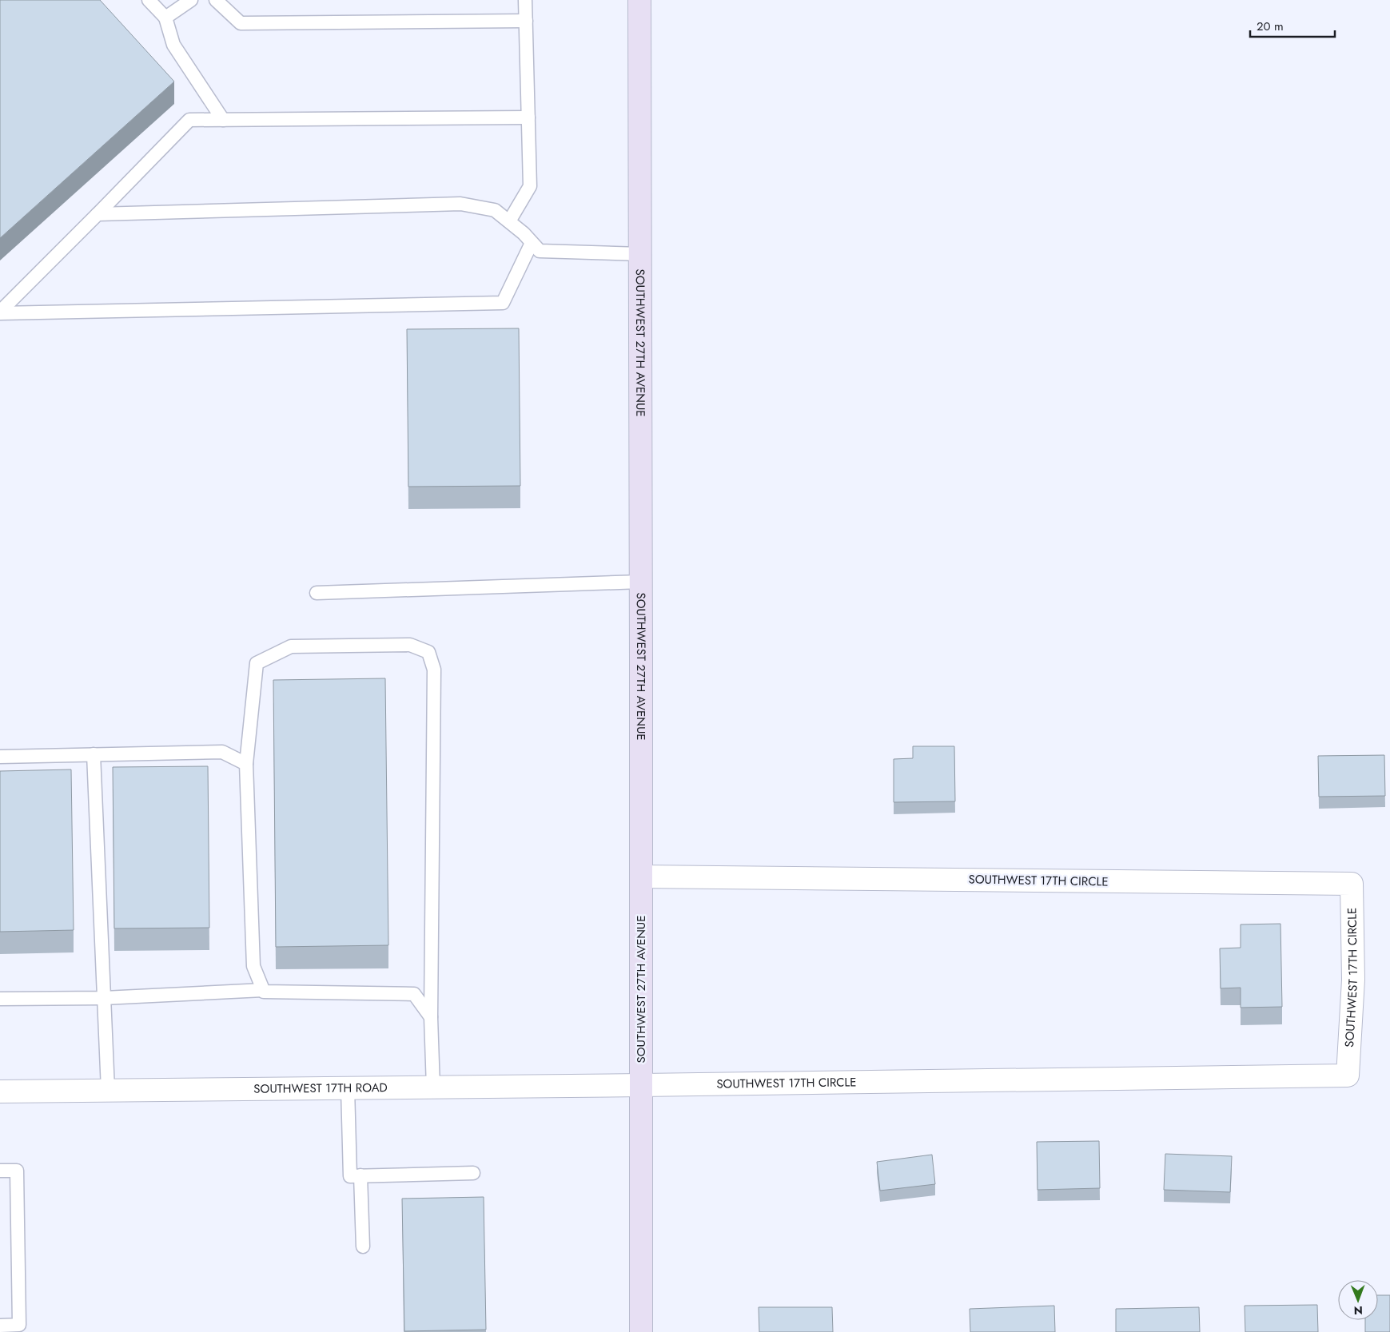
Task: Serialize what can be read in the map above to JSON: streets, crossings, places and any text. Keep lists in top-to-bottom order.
{
  "streets": {
    "main road": ["SOUTHWEST 27TH AVENUE"],
    "street": ["SOUTHWEST 17TH CIRCLE", "SOUTHWEST 17TH ROAD"]
  },
  "crossings": [
    ["SOUTHWEST 27TH AVENUE", "SOUTHWEST 17TH CIRCLE"],
    ["SOUTHWEST 27TH AVENUE", "SOUTHWEST 17TH ROAD"],
    ["SOUTHWEST 17TH CIRCLE", "SOUTHWEST 17TH ROAD"]
  ],
  "scale_bar": "20 m",
  "north": "bottom"
}
